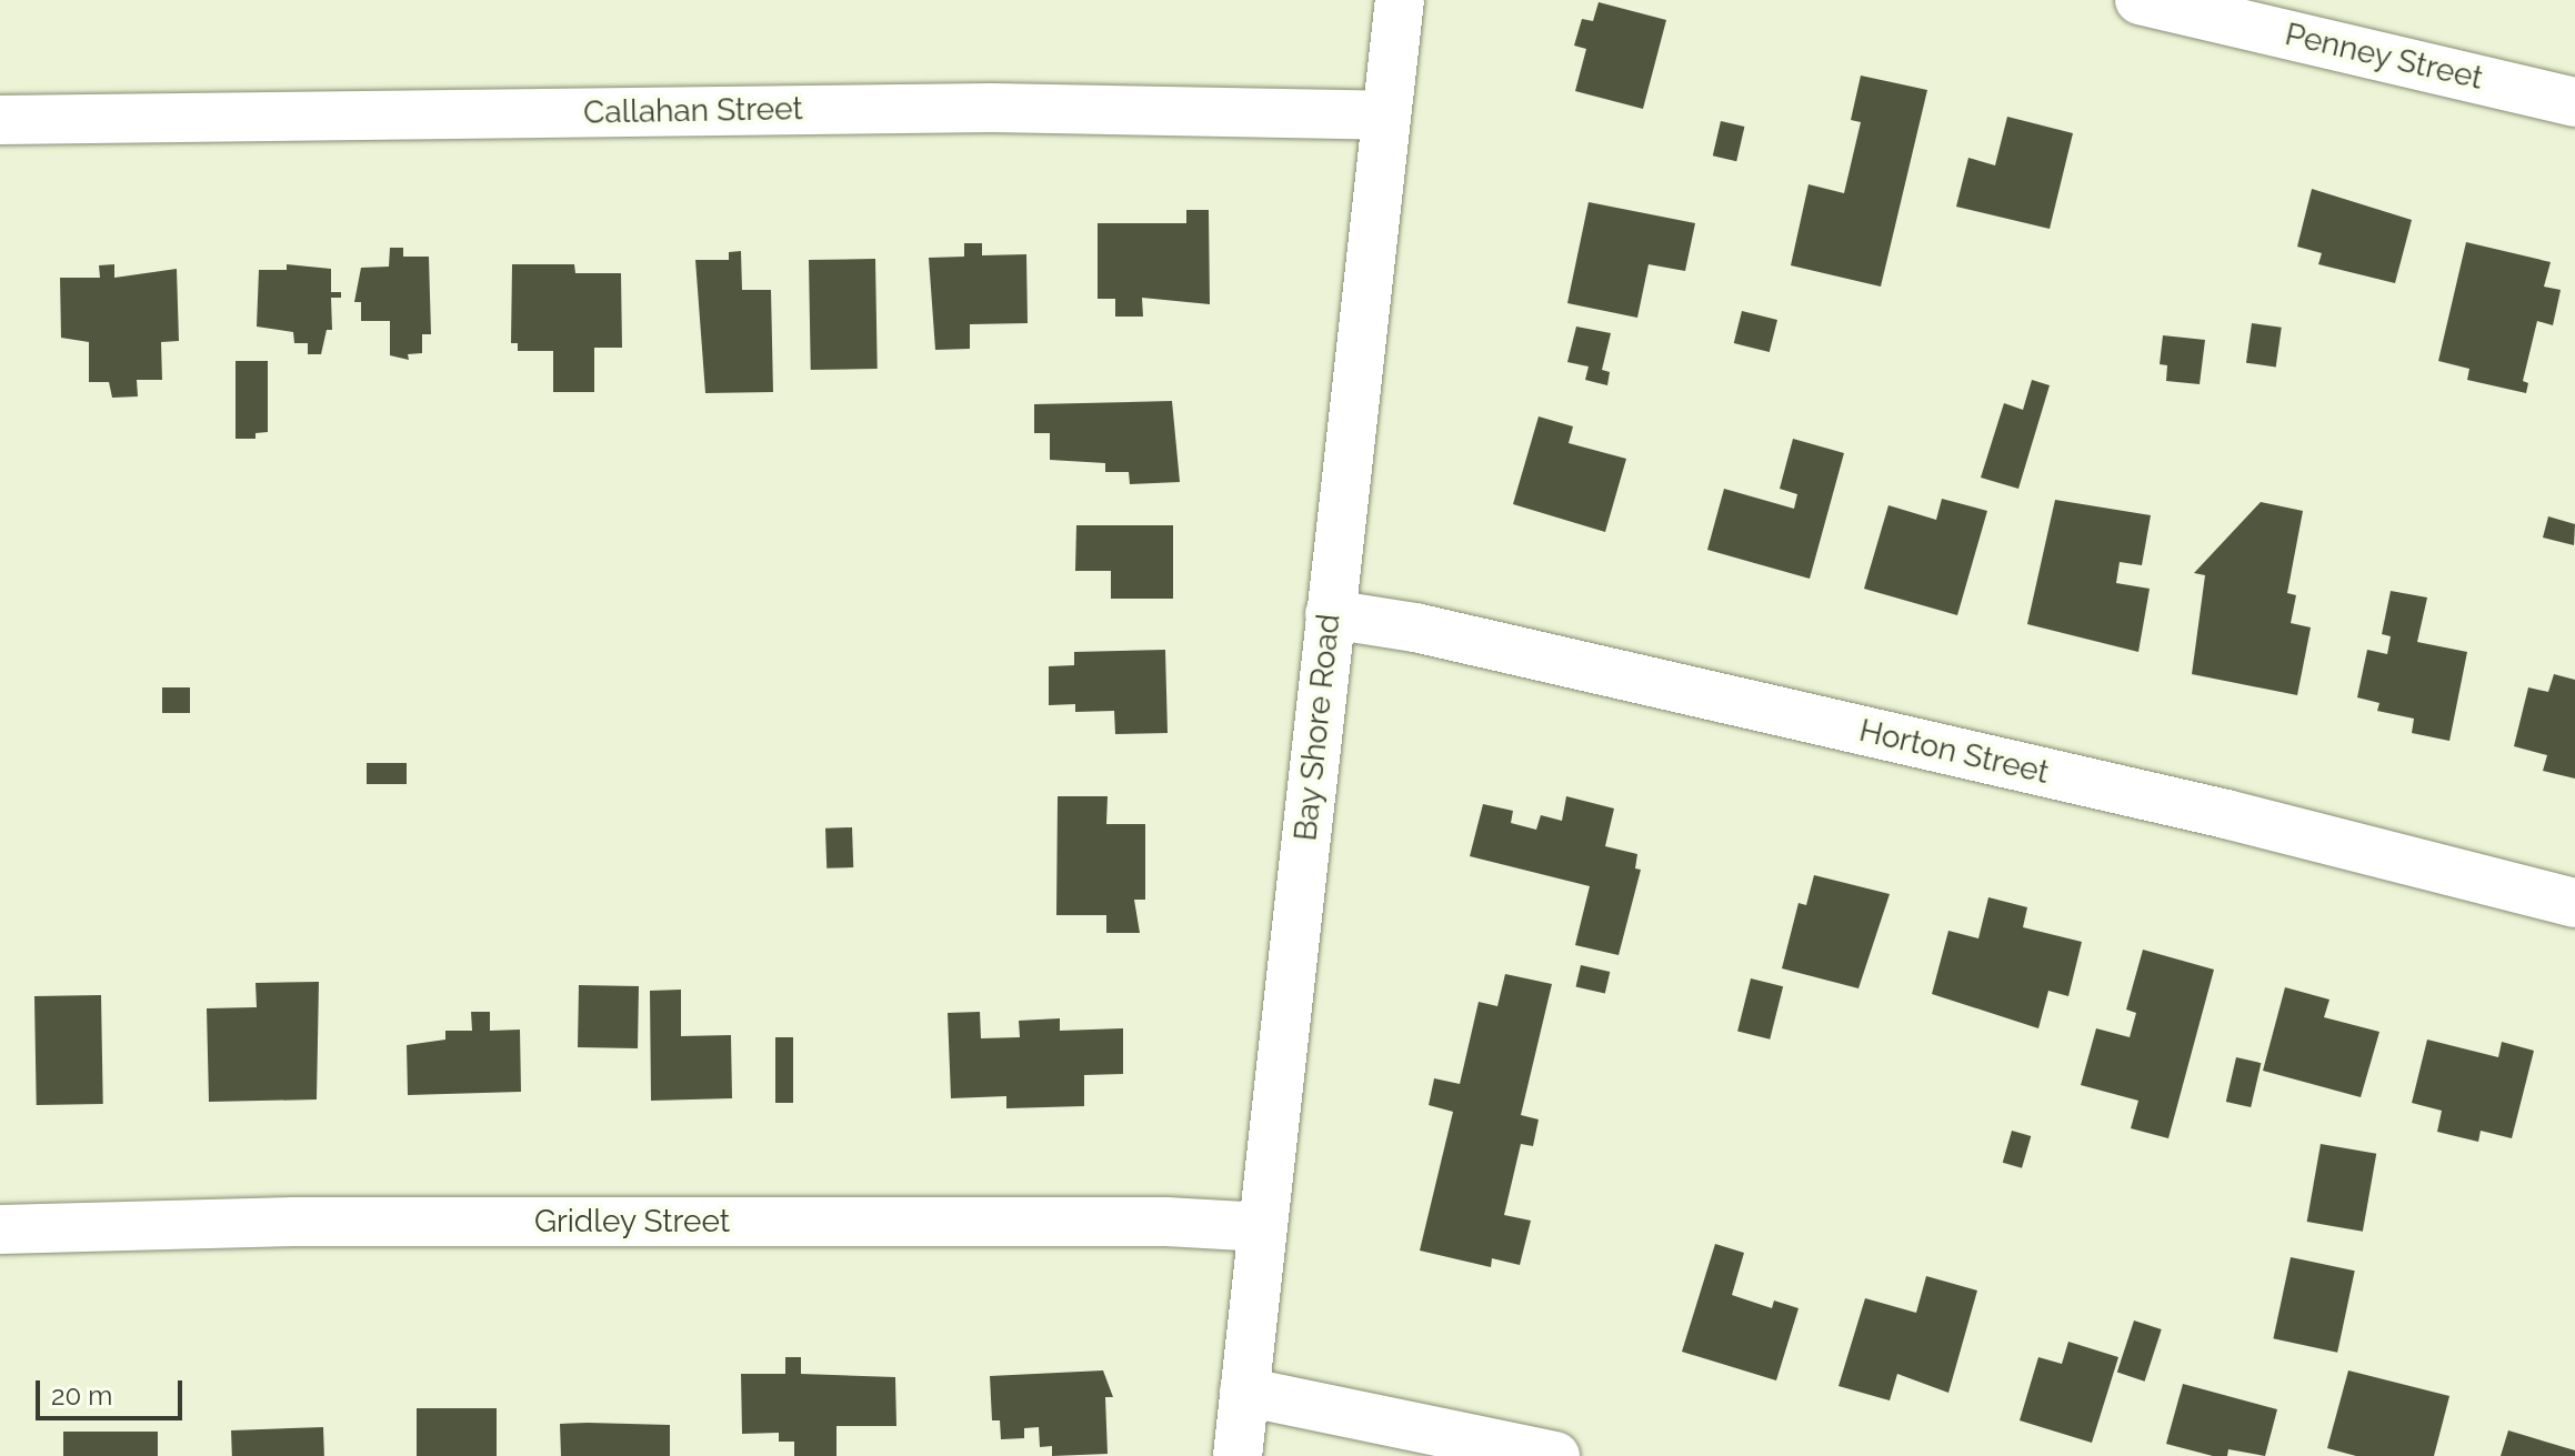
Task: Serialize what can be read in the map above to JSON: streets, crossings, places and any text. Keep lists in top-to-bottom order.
{
  "streets": {
    "street": [
      "Penney Street",
      "Callahan Street",
      "Bay Shore Road",
      "Horton Street",
      "Gridley Street"
    ]
  },
  "crossings": [
    ["Callahan Street", "Bay Shore Road"],
    ["Bay Shore Road", "Horton Street"],
    ["Bay Shore Road", "Gridley Street"]
  ],
  "scale_bar": "20 m"
}
